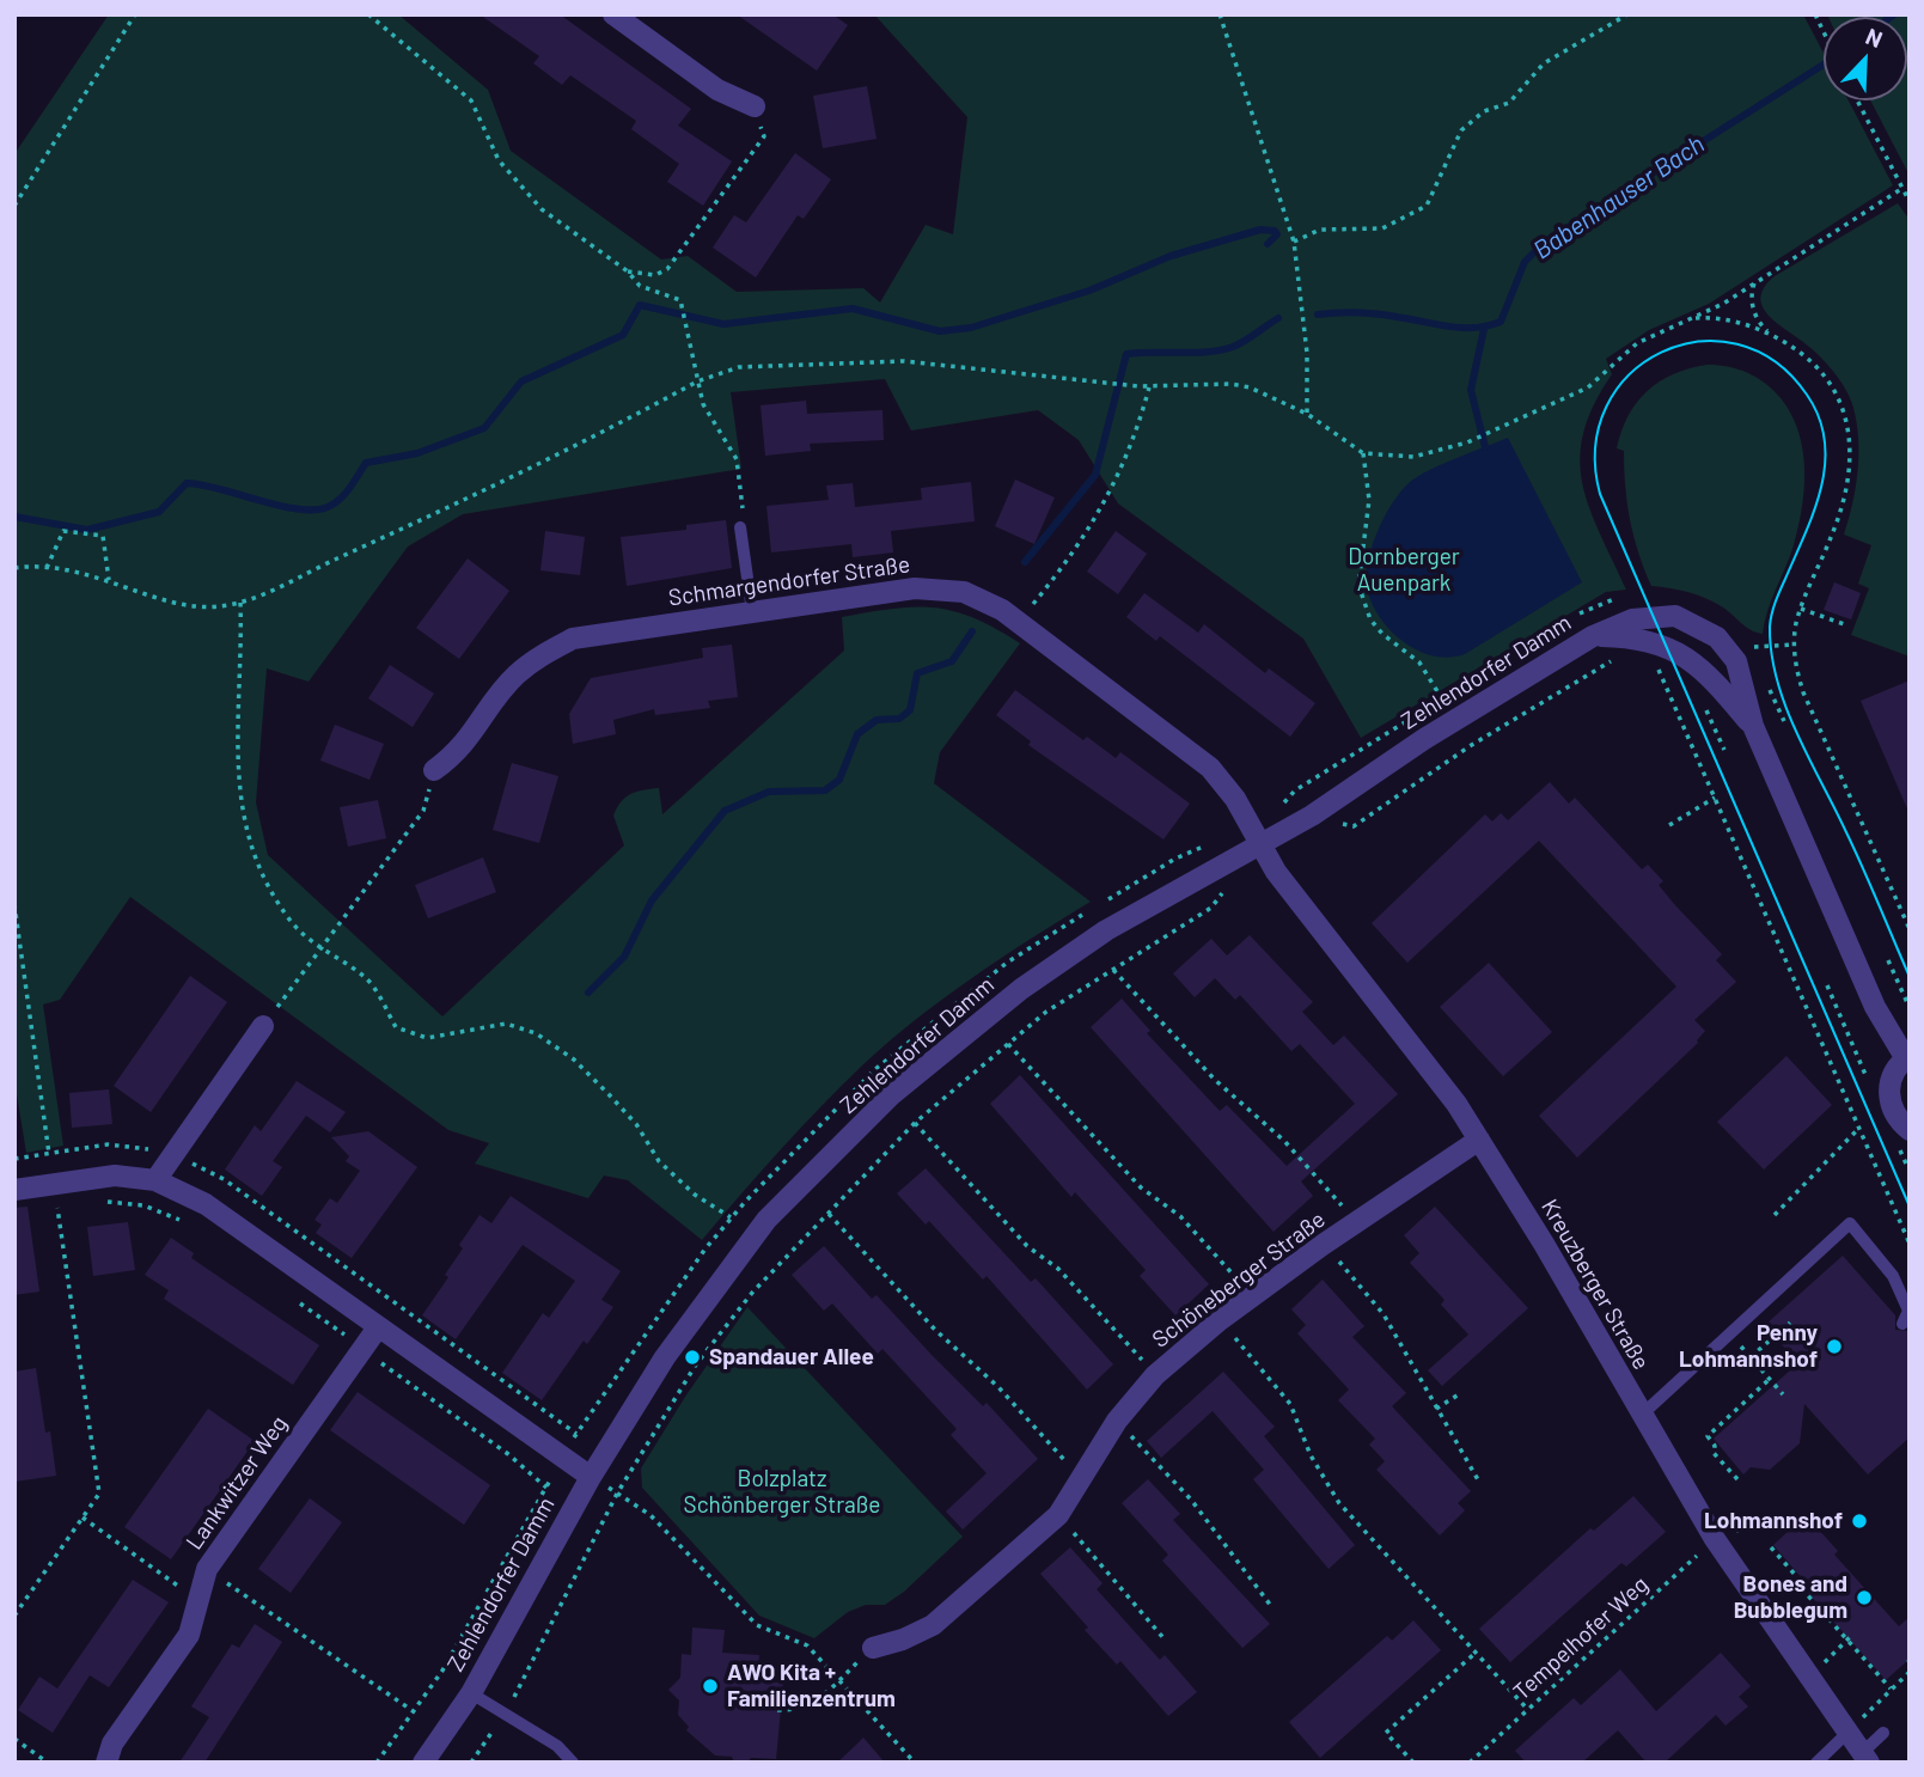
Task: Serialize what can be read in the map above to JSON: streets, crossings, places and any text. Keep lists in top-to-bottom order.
{
  "streets": {
    "street": [
      "Schmargendorfer Straße",
      "Zehlendorfer Damm",
      "Schöneberger Straße",
      "Kreuzberger Straße",
      "Lankwitzer Weg"
    ],
    "path": ["Tempelhofer Weg"]
  },
  "crossings": [
    ["Schmargendorfer Straße", "Zehlendorfer Damm"],
    ["Schmargendorfer Straße", "Kreuzberger Straße"],
    ["Zehlendorfer Damm", "Kreuzberger Straße"],
    ["Schöneberger Straße", "Kreuzberger Straße"],
    ["Kreuzberger Straße", "Tempelhofer Weg"]
  ],
  "water": ["Babenhauser Bach"],
  "parks": ["Dornberger Auenpark", "Bolzplatz Schönberger Straße"],
  "places": [
    "Penny Lohmannshof",
    "Spandauer Allee",
    "Lohmannshof",
    "Bones and Bubblegum",
    "AWO Kita + Familienzentrum"
  ],
  "north": "top right"
}
